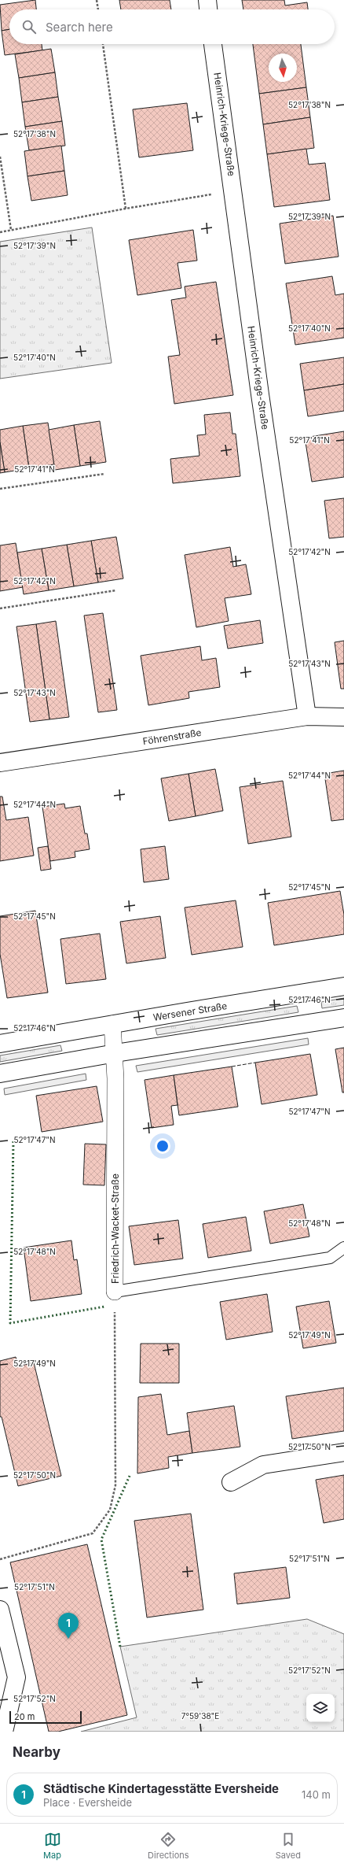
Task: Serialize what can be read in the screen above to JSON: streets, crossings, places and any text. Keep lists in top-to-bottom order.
{
  "streets": {
    "street": [
      "Heinrich-Kriege-Straße",
      "Föhrenstraße",
      "Wersener Straße",
      "Friedrich-Wacket-Straße"
    ]
  },
  "crossings": [
    ["Heinrich-Kriege-Straße", "Föhrenstraße"],
    ["Wersener Straße", "Friedrich-Wacket-Straße"]
  ],
  "scale_bar": "20 m",
  "north": "bottom",
  "page": {
    "search": "Search here",
    "pins": "1",
    "scale": "20 m",
    "heading": "Nearby",
    "list": [
      {
        "mark": "1",
        "name": "Städtische Kindertagesstätte Eversheide",
        "note": "Place · Eversheide",
        "value": "140 m"
      }
    ],
    "nav": ["Map", "Directions", "Saved"]
  },
  "coordinates": [
    "52°17'38\"N",
    "52°17'39\"N",
    "52°17'40\"N",
    "52°17'41\"N",
    "52°17'42\"N",
    "52°17'43\"N",
    "52°17'44\"N",
    "52°17'45\"N",
    "52°17'46\"N",
    "52°17'47\"N",
    "52°17'48\"N",
    "52°17'49\"N",
    "52°17'50\"N",
    "52°17'51\"N",
    "52°17'52\"N",
    "7°59'38\"E"
  ]
}
